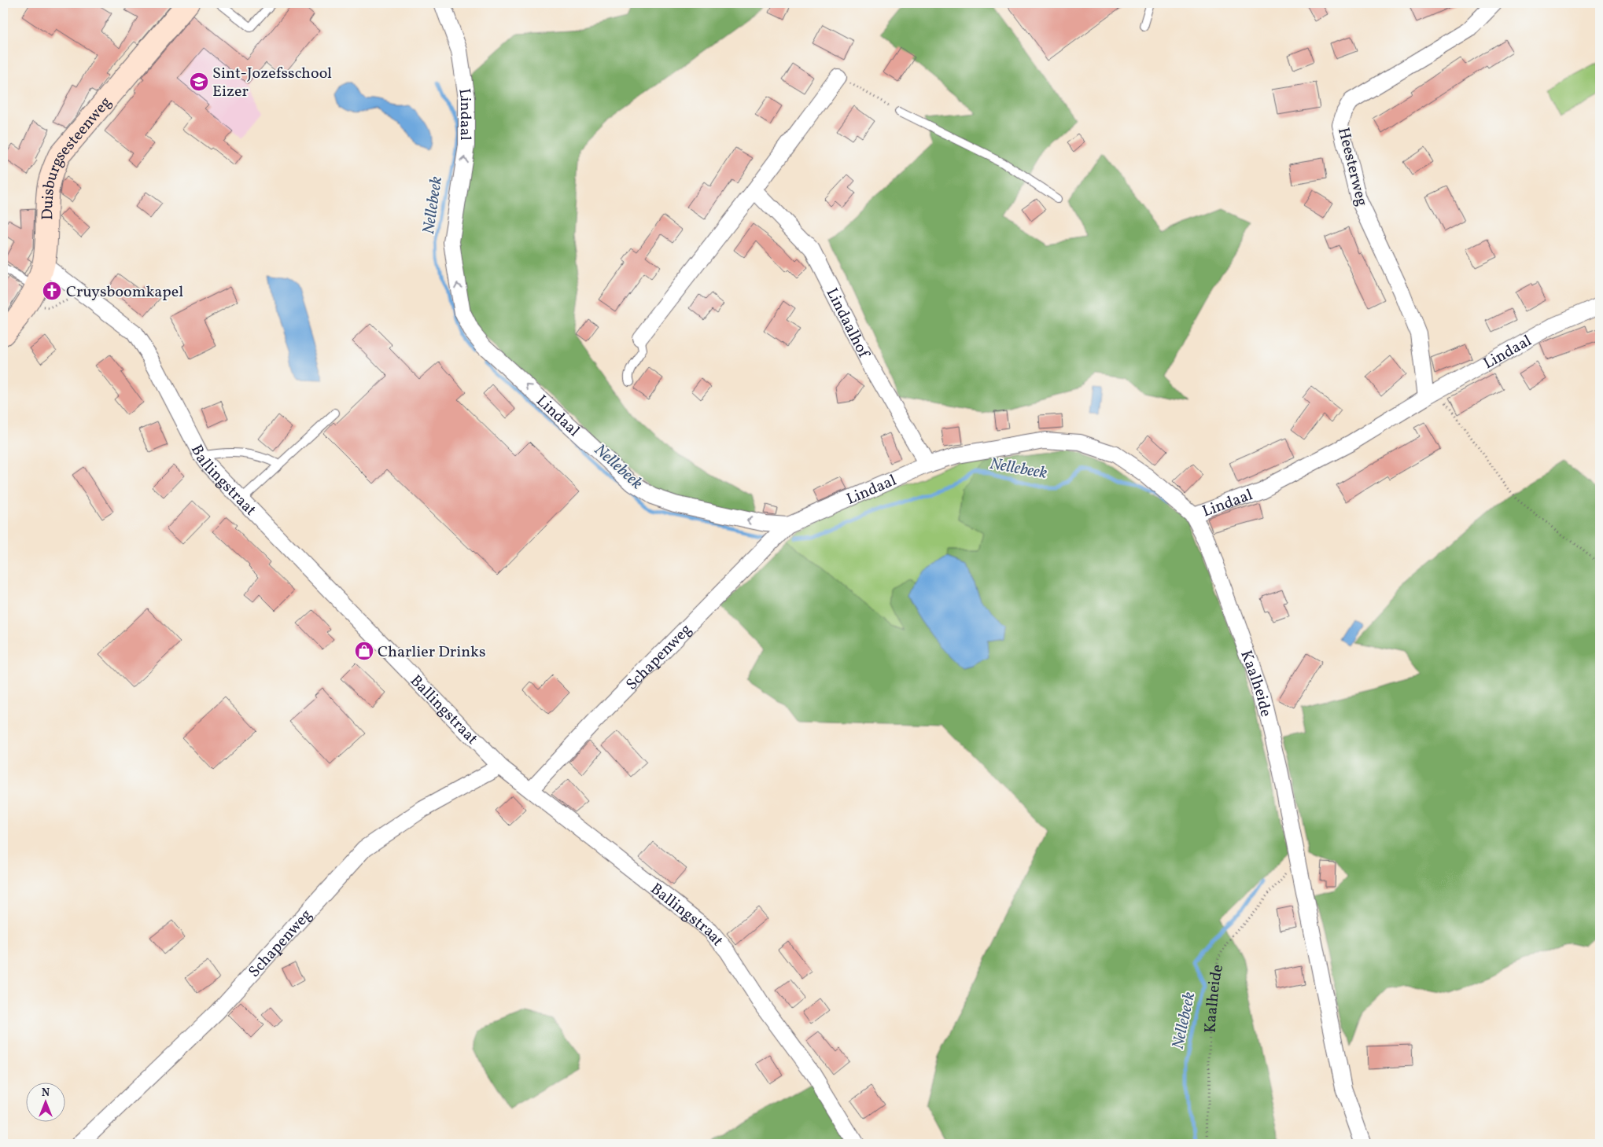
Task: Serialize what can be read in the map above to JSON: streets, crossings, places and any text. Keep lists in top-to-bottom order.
{
  "streets": {
    "street": [
      "Lindaal",
      "Duisburgsesteenweg",
      "Heesterweg",
      "Lindaalhof",
      "Ballingstraat",
      "Schapenweg",
      "Kaalheide"
    ]
  },
  "crossings": [
    ["Lindaal", "Heesterweg"],
    ["Lindaal", "Lindaalhof"],
    ["Lindaal", "Schapenweg"],
    ["Lindaal", "Kaalheide"],
    ["Duisburgsesteenweg", "Ballingstraat"],
    ["Ballingstraat", "Schapenweg"]
  ],
  "one_way": ["Lindaal"],
  "water": ["Nellebeek"],
  "places": {
    "school or university": ["Sint-Jozefsschool Eizer"],
    "church": ["Cruysboomkapel"],
    "shop": ["Charlier Drinks"]
  },
  "north": "top"
}
